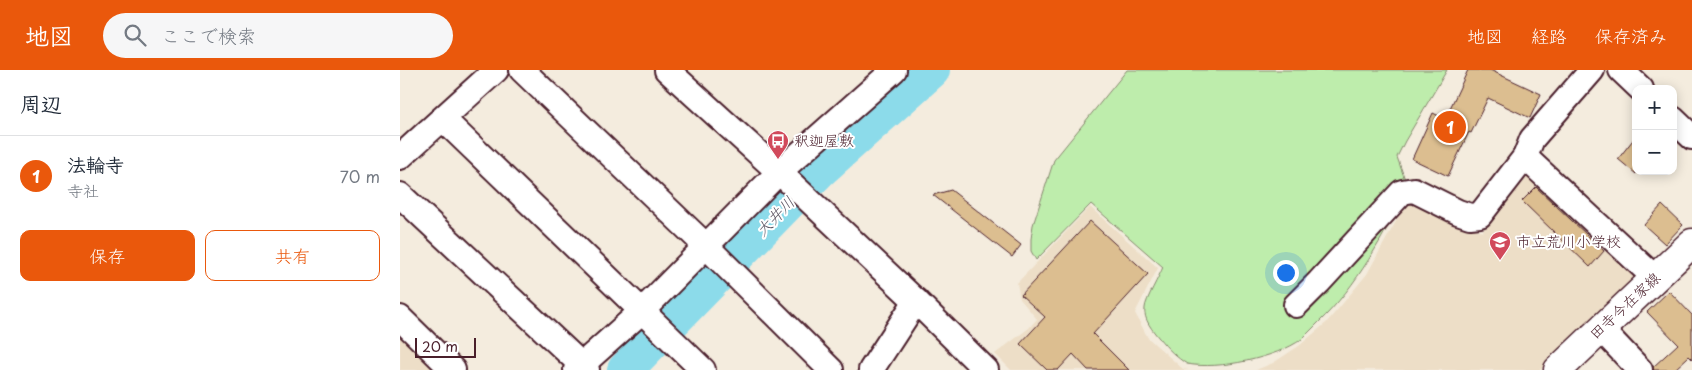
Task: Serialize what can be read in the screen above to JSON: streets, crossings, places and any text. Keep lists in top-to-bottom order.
{
  "streets": {
    "main road": ["田寺今在家線"]
  },
  "water": ["大井川"],
  "places": {
    "bus stop": ["釈迦屋敷"],
    "school or university": ["市立荒川小学校"]
  },
  "scale_bar": "20 m",
  "page": {
    "header": "地図",
    "search": "ここで検索",
    "nav": ["地図", "経路", "保存済み"],
    "heading": "周辺",
    "map_buttons": ["+", "−"],
    "pins": "1",
    "list": [
      {
        "mark": "1",
        "name": "法輪寺",
        "note": "寺社",
        "value": "70 m"
      }
    ],
    "buttons": ["保存", "共有"],
    "scale": "20 m"
  }
}
